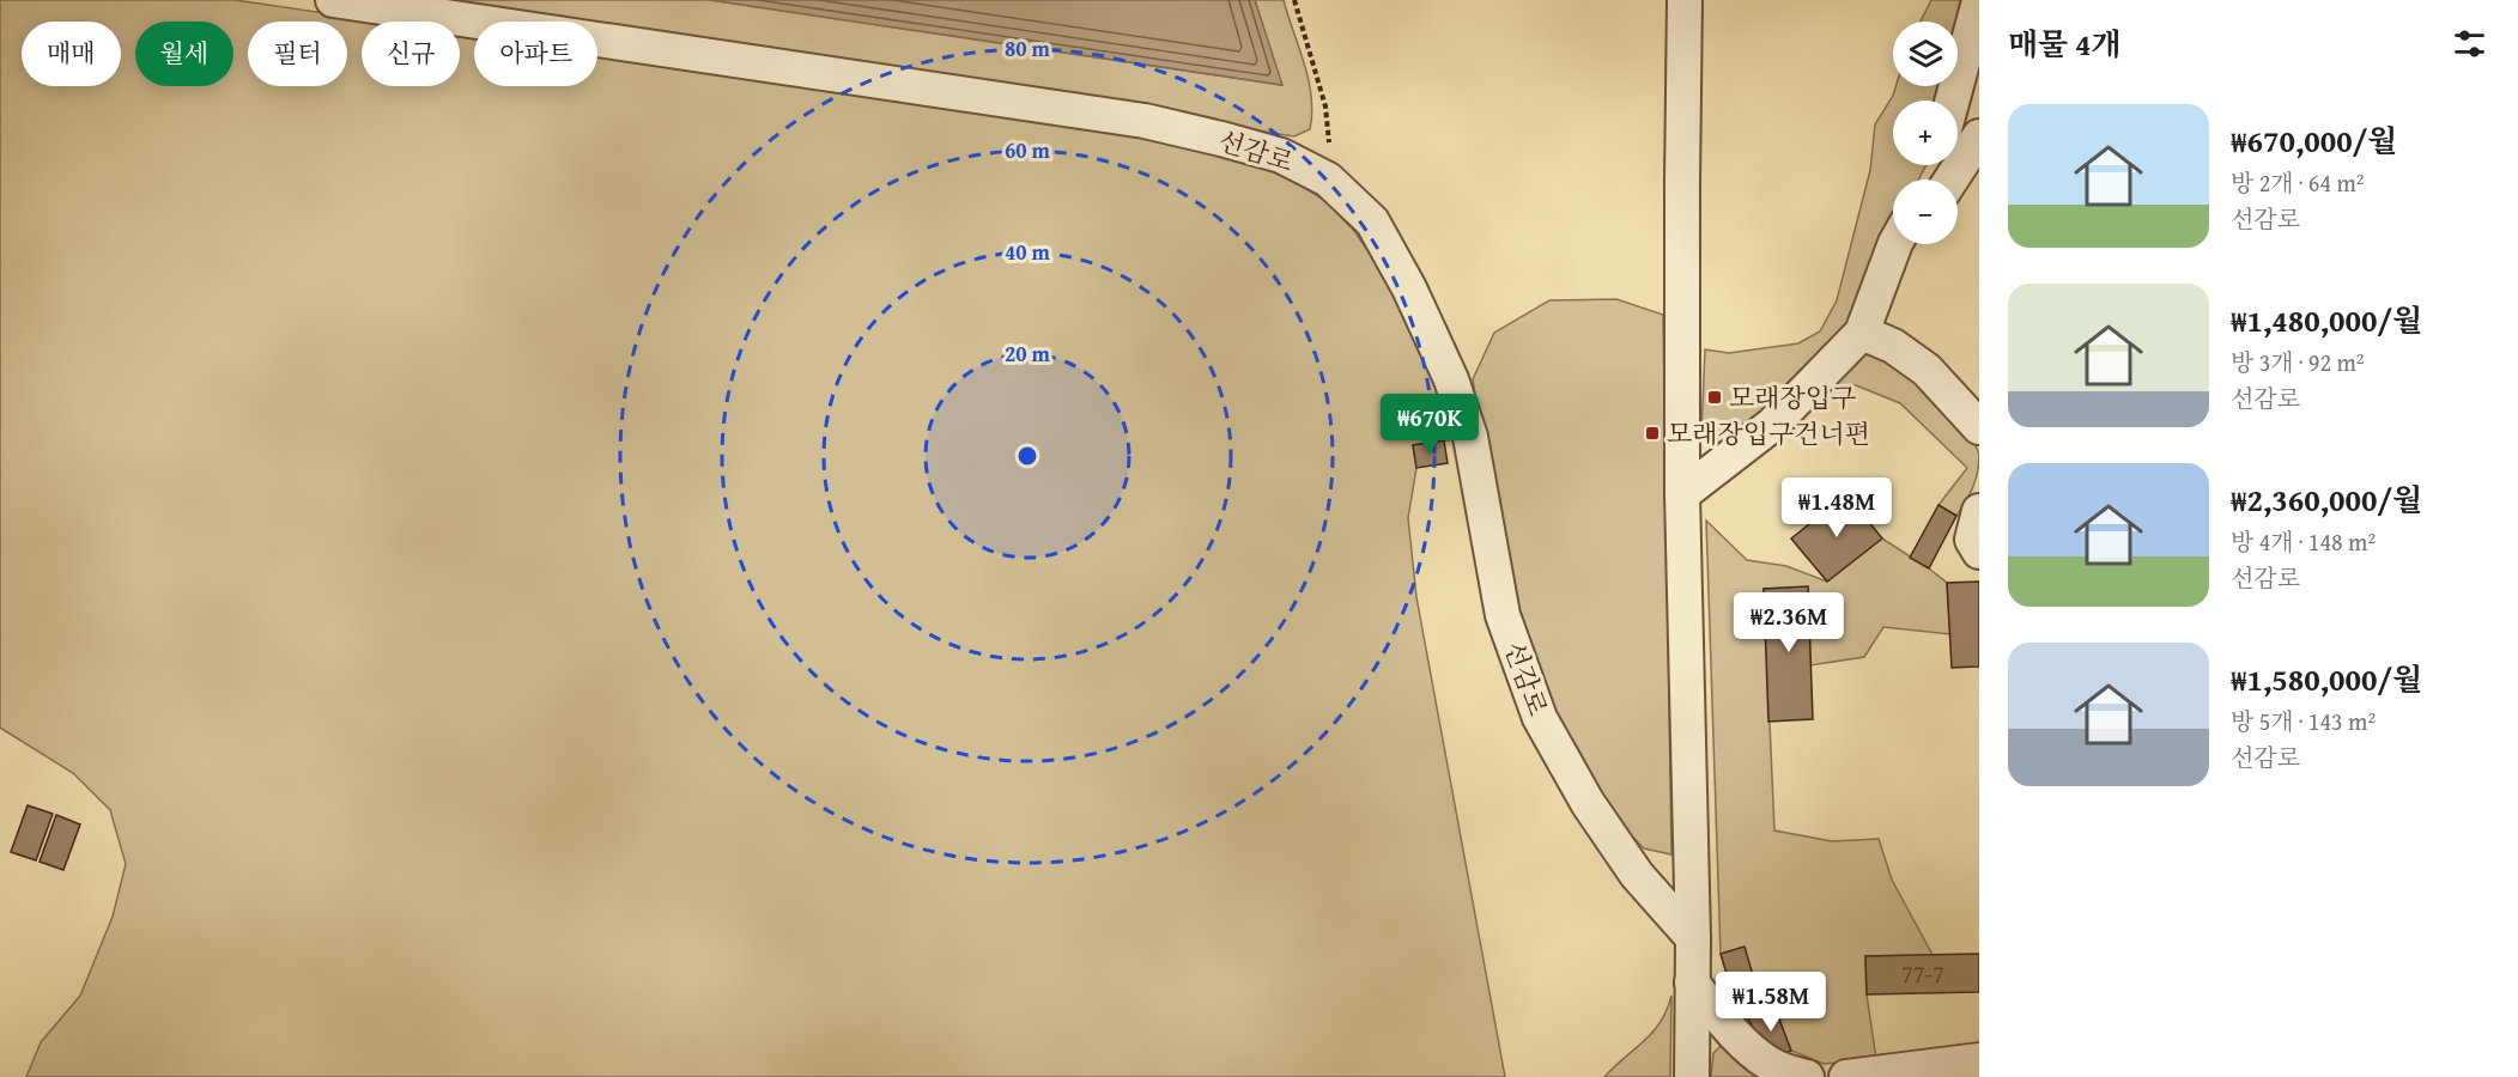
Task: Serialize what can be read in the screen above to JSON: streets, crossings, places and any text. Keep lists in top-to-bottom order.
{
  "streets": {
    "street": ["선감로"]
  },
  "places": {
    "transit": ["모래장입구", "모래장입구건너편"]
  },
  "house_numbers": ["77-7"],
  "page": {
    "heading": "매물 4개",
    "map_buttons": ["+", "−"],
    "chip": [
      "매매",
      "월세",
      "필터",
      "신규",
      "아파트"
    ],
    "list": [
      {
        "name": "₩670,000/월",
        "note": "방 2개 · 64 m² · 선감로"
      },
      {
        "name": "₩1,480,000/월",
        "note": "방 3개 · 92 m² · 선감로"
      },
      {
        "name": "₩2,360,000/월",
        "note": "방 4개 · 148 m² · 선감로"
      },
      {
        "name": "₩1,580,000/월",
        "note": "방 5개 · 143 m² · 선감로"
      }
    ],
    "price": [
      "₩670K",
      "₩1.48M",
      "₩2.36M",
      "₩1.58M"
    ]
  },
  "rings": [
    "80 m",
    "60 m",
    "40 m",
    "20 m"
  ]
}
